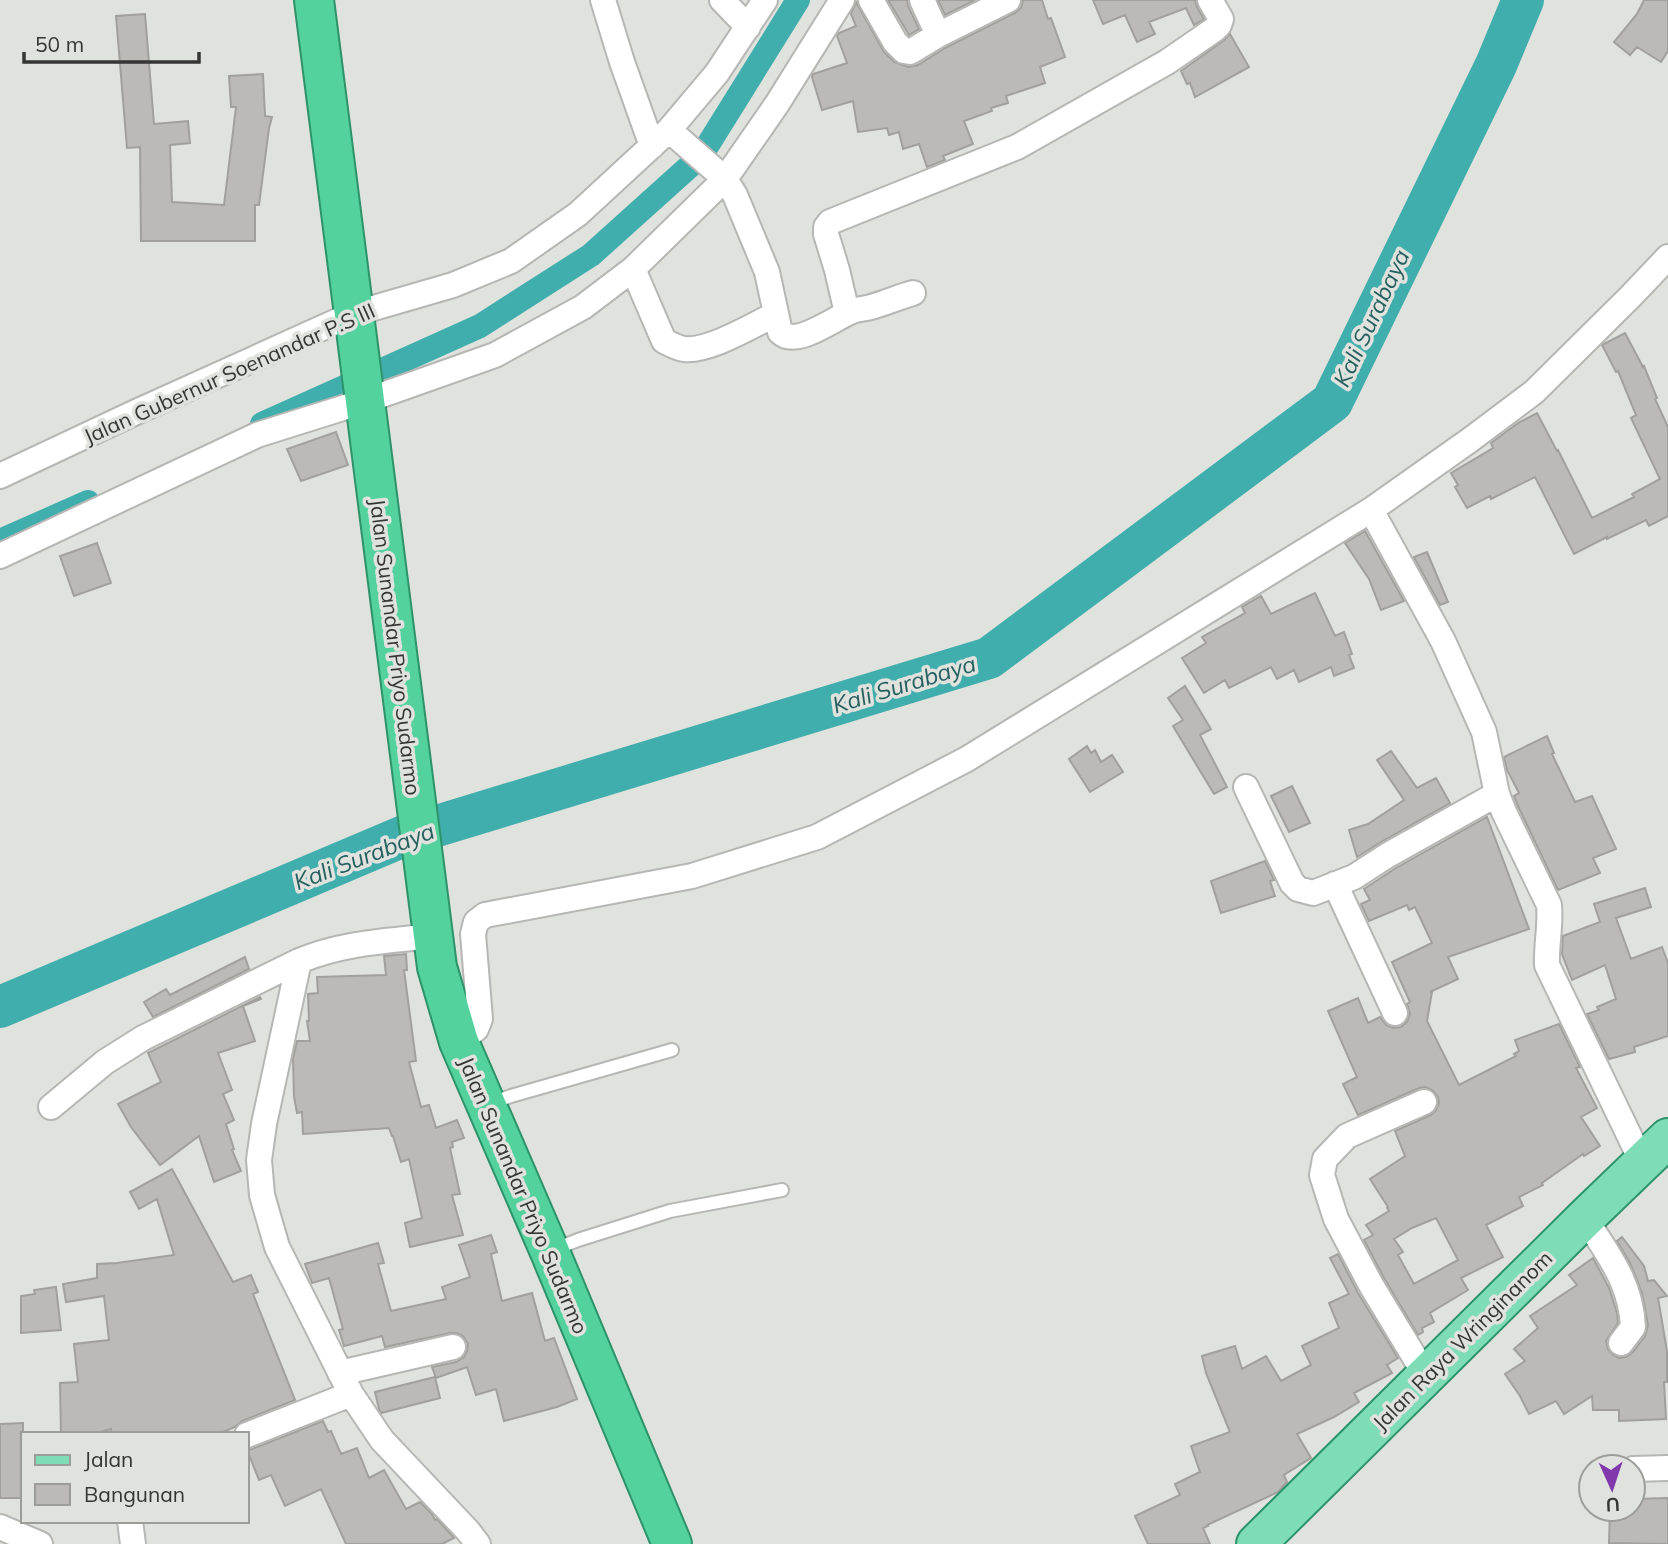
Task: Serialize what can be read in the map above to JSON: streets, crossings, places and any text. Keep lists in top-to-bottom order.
{
  "streets": {
    "highway": ["Jalan Sunandar Priyo Sudarmo"],
    "main road": ["Jalan Raya Wringinanom"],
    "street": ["Jalan Gubernur Soenandar P.S III"]
  },
  "crossings": [
    ["Jalan Gubernur Soenandar P.S III", "Jalan Sunandar Priyo Sudarmo"]
  ],
  "water": ["Kali Surabaya"],
  "legend": ["Jalan", "Bangunan"],
  "scale_bar": "50 m",
  "north": "bottom"
}
